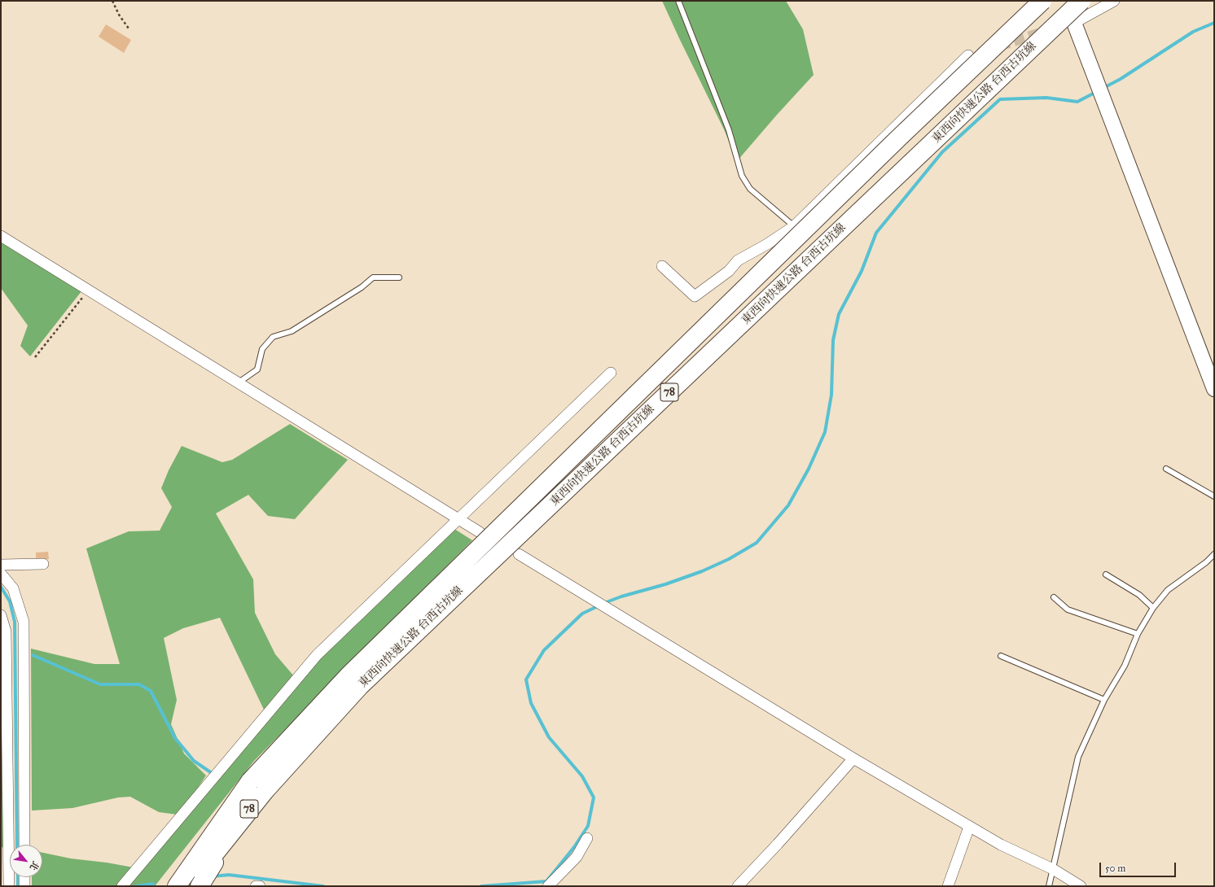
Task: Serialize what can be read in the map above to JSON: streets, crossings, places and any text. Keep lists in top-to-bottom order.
{
  "streets": {
    "highway": ["東西向快速公路 台西古坑線", "78"]
  },
  "scale_bar": "50 m",
  "north": "bottom right"
}
